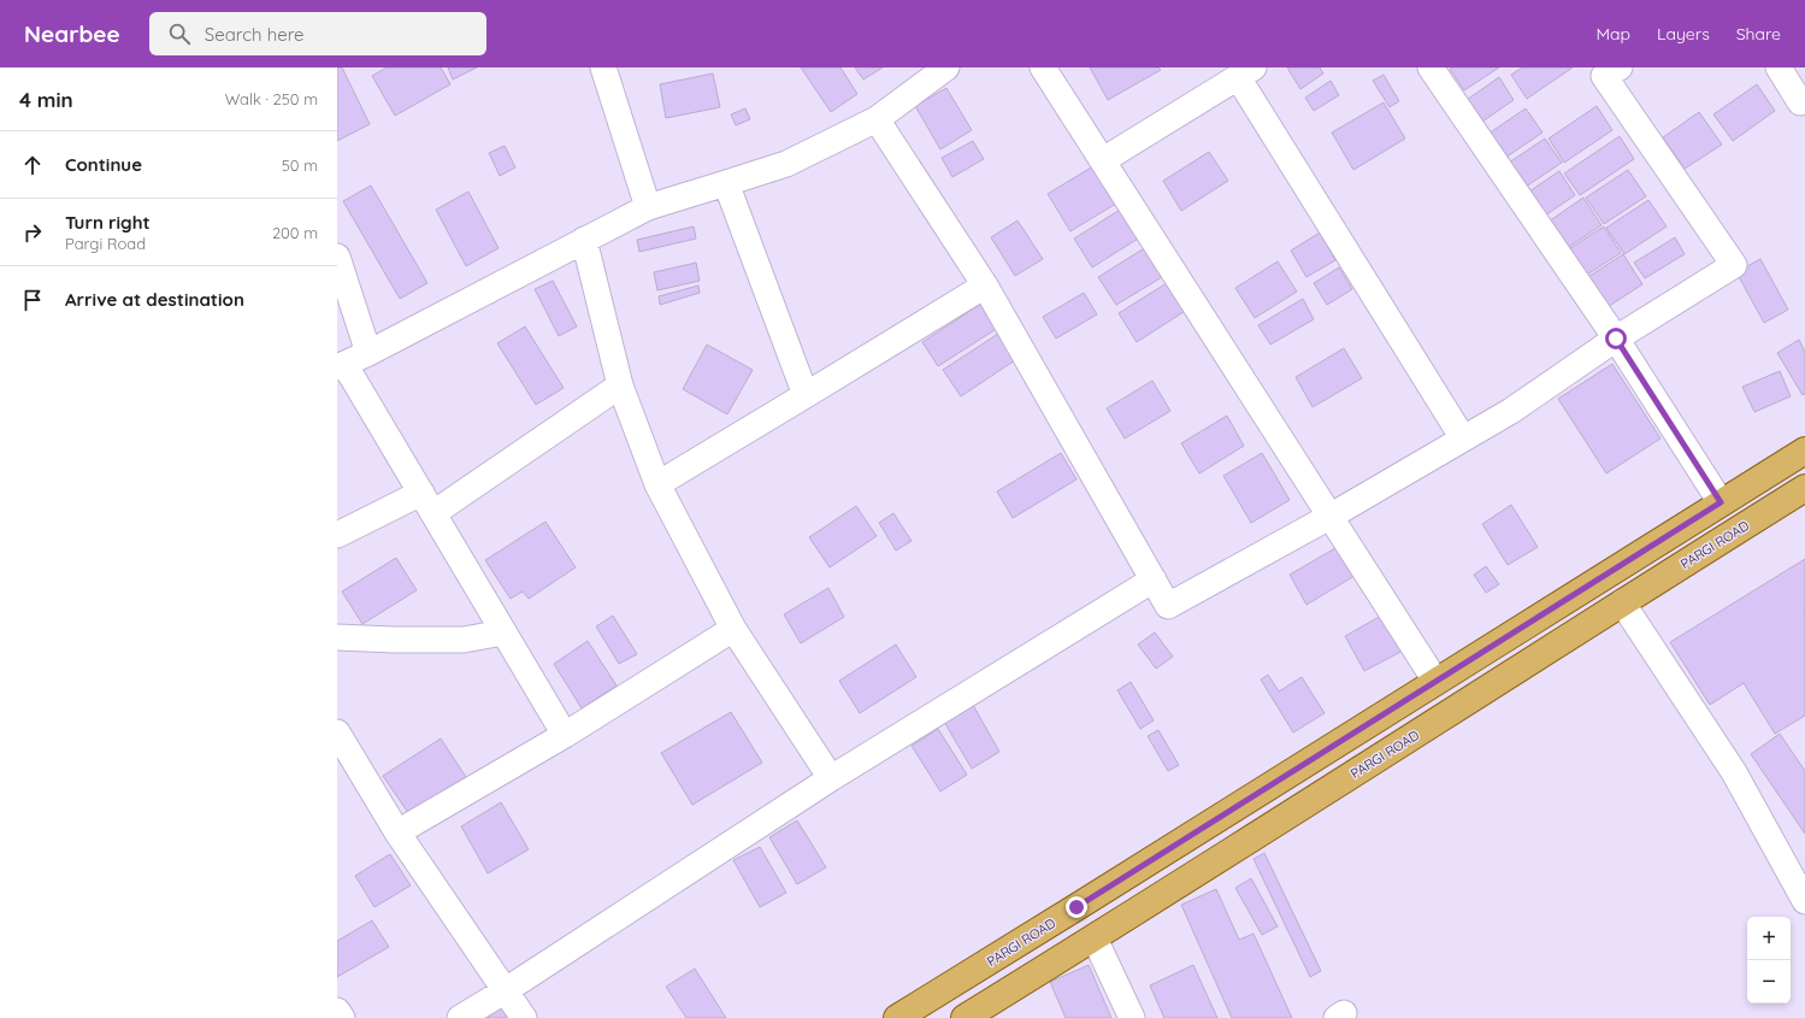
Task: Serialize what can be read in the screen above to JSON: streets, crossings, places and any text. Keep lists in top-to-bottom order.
{
  "streets": {
    "main road": ["PARGI ROAD"]
  },
  "page": {
    "header": "Nearbee",
    "search": "Search here",
    "nav": ["Map", "Layers", "Share"],
    "heading": ["4 min", "Walk · 250 m"],
    "list": [
      ["Continue", "50 m"],
      ["Turn right", "Pargi Road", "200 m"],
      "Arrive at destination"
    ],
    "map_buttons": ["+", "−"]
  }
}
